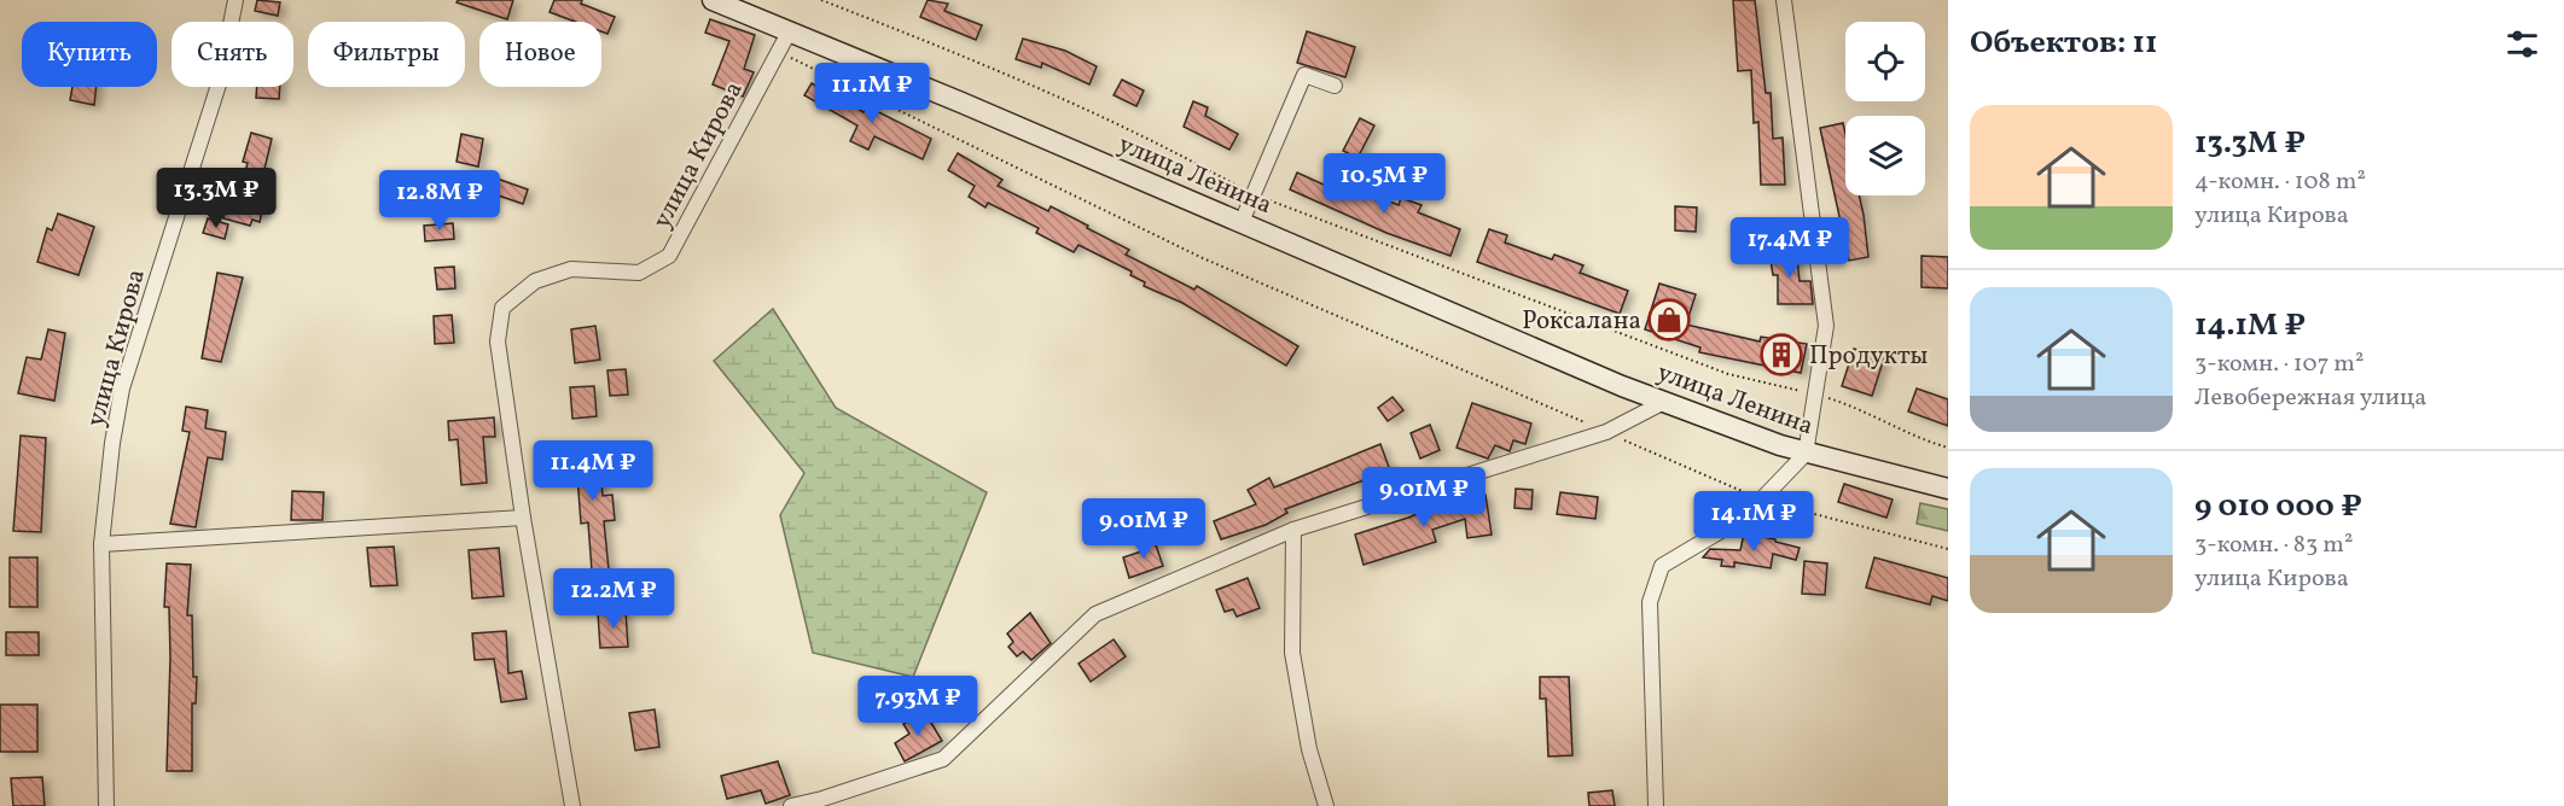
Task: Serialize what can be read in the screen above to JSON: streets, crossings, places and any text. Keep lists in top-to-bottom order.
{
  "streets": {
    "main road": ["улица Ленина"],
    "street": ["улица Кирова"]
  },
  "crossings": [
    ["улица Кирова", "улица Ленина"]
  ],
  "places": {
    "shop": ["Роксалана"],
    "building": ["Продукты"]
  },
  "page": {
    "heading": "Объектов: 11",
    "chip": [
      "Купить",
      "Снять",
      "Фильтры",
      "Новое"
    ],
    "price": [
      "11.1M ₽",
      "10.5M ₽",
      "13.3M ₽",
      "12.8M ₽",
      "17.4M ₽",
      "11.4M ₽",
      "9.01M ₽",
      "14.1M ₽",
      "9.01M ₽",
      "12.2M ₽",
      "7.93M ₽"
    ],
    "list": [
      {
        "name": "13.3M ₽",
        "note": "4-комн. · 108 m² · улица Кирова"
      },
      {
        "name": "14.1M ₽",
        "note": "3-комн. · 107 m² · Левобережная улица"
      },
      {
        "name": "9 010 000 ₽",
        "note": "3-комн. · 83 m² · улица Кирова"
      }
    ]
  }
}
